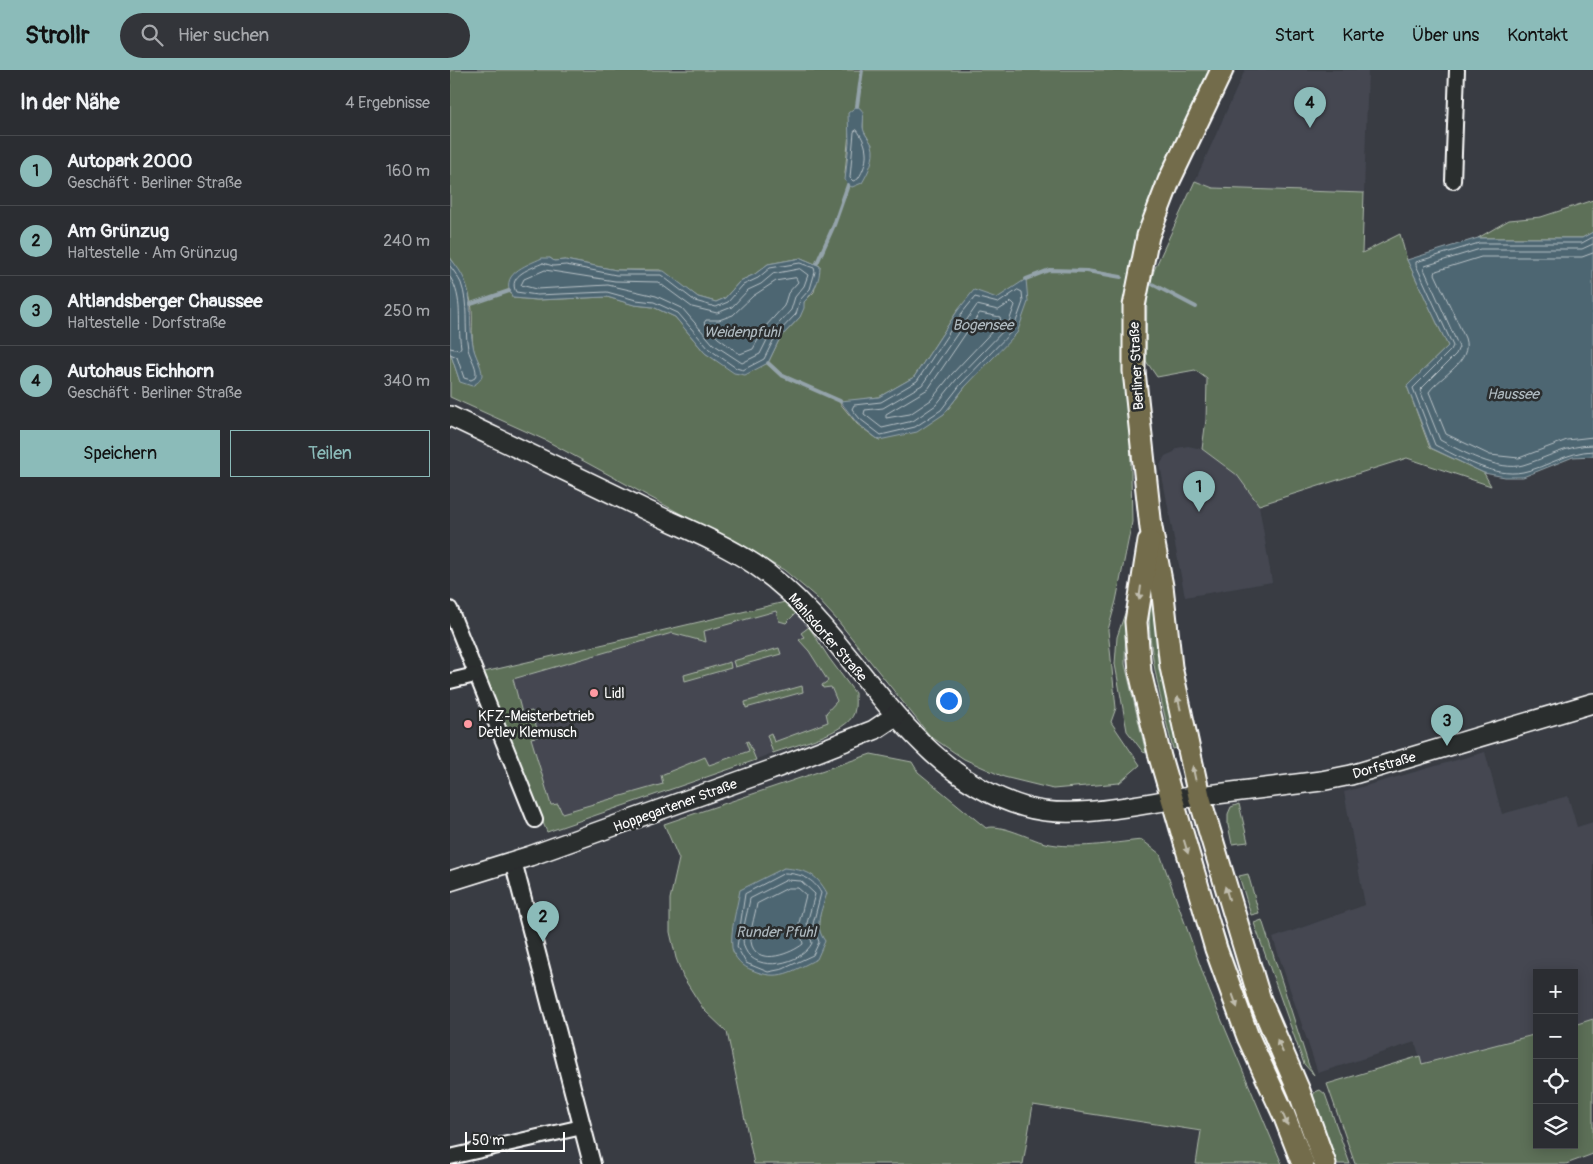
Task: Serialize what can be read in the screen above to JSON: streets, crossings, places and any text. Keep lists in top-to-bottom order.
{
  "streets": {
    "main road": [
      "Berliner Straße",
      "Mahlsdorfer Straße",
      "Dorfstraße",
      "Hoppegartener Straße"
    ]
  },
  "crossings": [
    ["Berliner Straße", "Mahlsdorfer Straße"],
    ["Berliner Straße", "Dorfstraße"],
    ["Mahlsdorfer Straße", "Dorfstraße"],
    ["Mahlsdorfer Straße", "Hoppegartener Straße"]
  ],
  "water": [
    "Bogensee",
    "Weidenpfuhl",
    "Haussee",
    "Runder Pfuhl"
  ],
  "places": ["Lidl", "KFZ-Meisterbetrieb Detlev Klemusch"],
  "scale_bar": "50 m",
  "page": {
    "header": "Strollr",
    "search": "Hier suchen",
    "nav": [
      "Start",
      "Karte",
      "Über uns",
      "Kontakt"
    ],
    "heading": ["In der Nähe", "4 Ergebnisse"],
    "pins": [
      "4",
      "1",
      "3",
      "2"
    ],
    "list": [
      {
        "mark": "1",
        "name": "Autopark 2000",
        "note": "Geschäft · Berliner Straße",
        "value": "160 m"
      },
      {
        "mark": "2",
        "name": "Am Grünzug",
        "note": "Haltestelle · Am Grünzug",
        "value": "240 m"
      },
      {
        "mark": "3",
        "name": "Altlandsberger Chaussee",
        "note": "Haltestelle · Dorfstraße",
        "value": "250 m"
      },
      {
        "mark": "4",
        "name": "Autohaus Eichhorn",
        "note": "Geschäft · Berliner Straße",
        "value": "340 m"
      }
    ],
    "buttons": ["Speichern", "Teilen"],
    "map_buttons": ["+", "−"],
    "scale": "50 m"
  }
}
